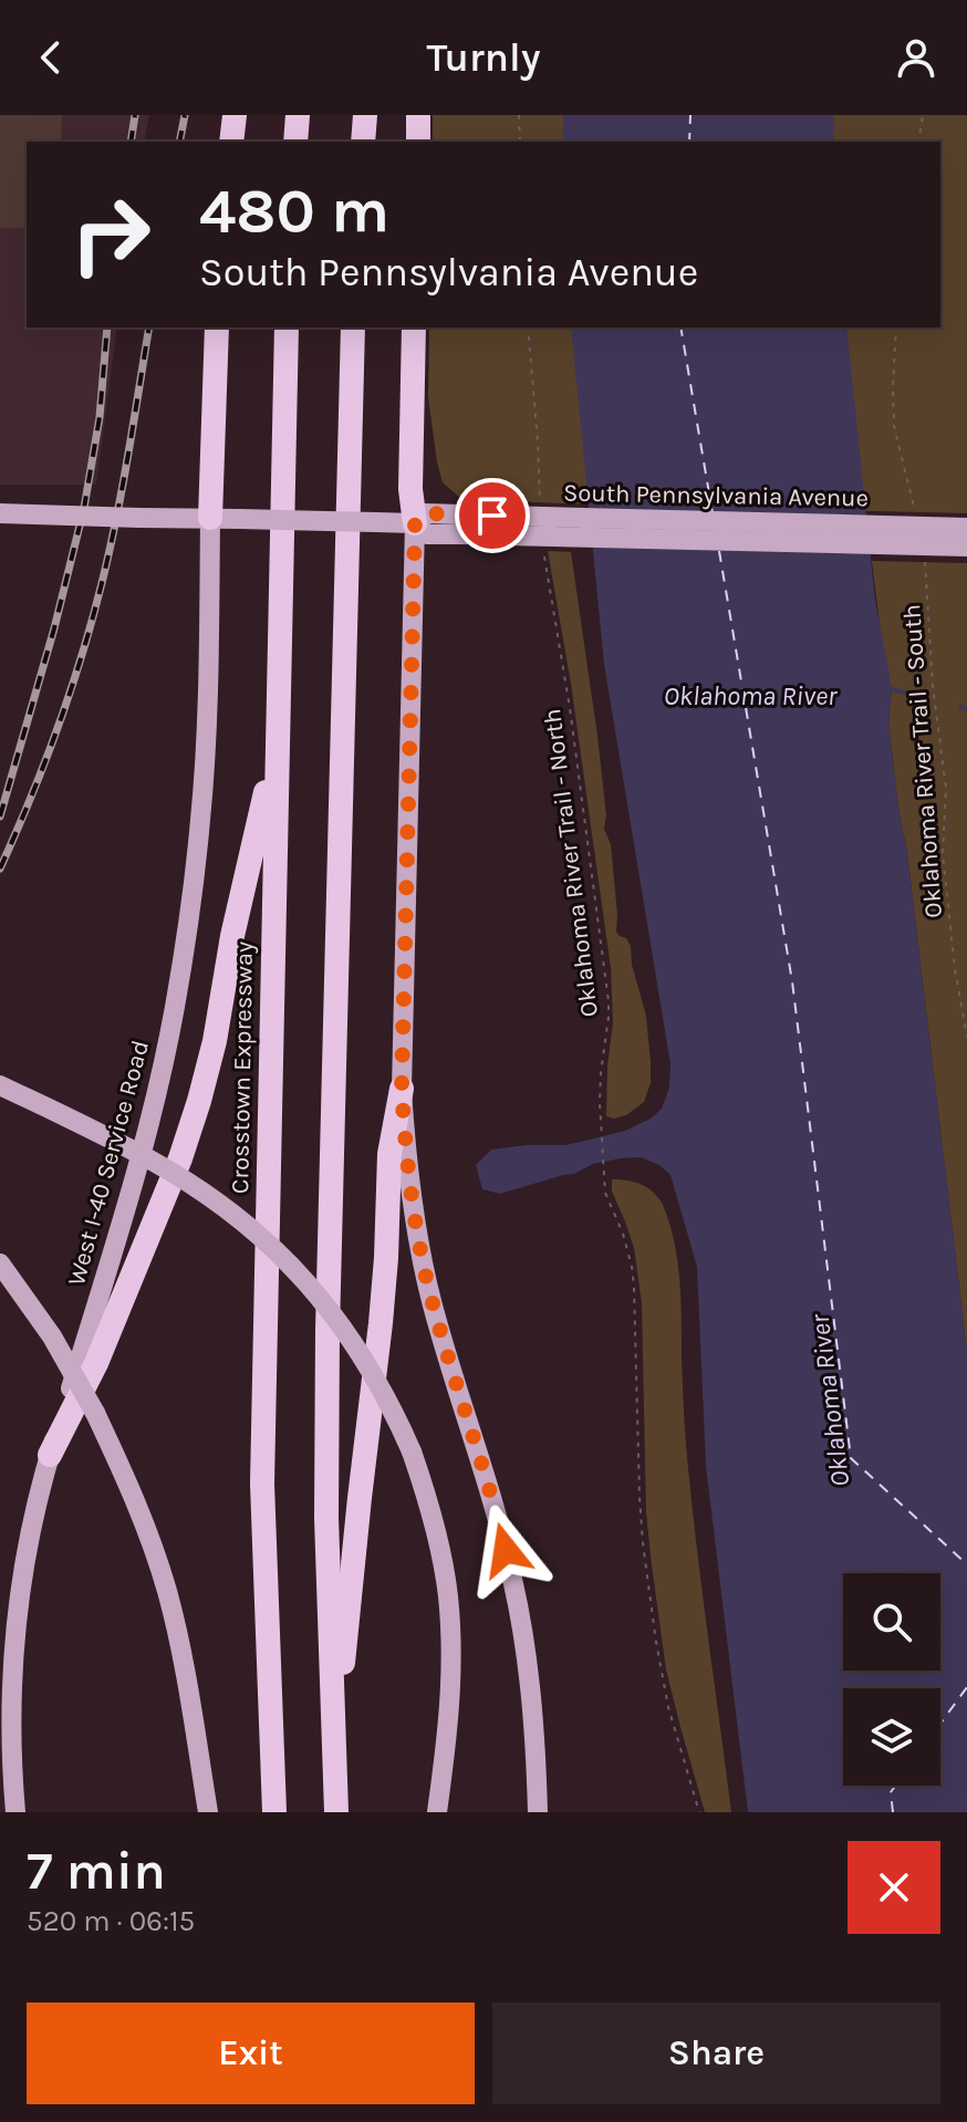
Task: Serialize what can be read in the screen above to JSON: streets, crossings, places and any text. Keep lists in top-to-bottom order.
{
  "streets": {
    "highway": ["Crosstown Expressway"],
    "main road": ["South Pennsylvania Avenue", "West I-40 Service Road"],
    "path": ["Oklahoma River Trail - South", "Oklahoma River Trail - North"]
  },
  "crossings": [
    ["South Pennsylvania Avenue", "West I-40 Service Road"]
  ],
  "water": ["Oklahoma River"],
  "page": {
    "header": "Turnly",
    "turn": ["480 m", "South Pennsylvania Avenue"],
    "heading": ["7 min", "520 m · 06:15"],
    "buttons": ["Exit", "Share"]
  }
}
